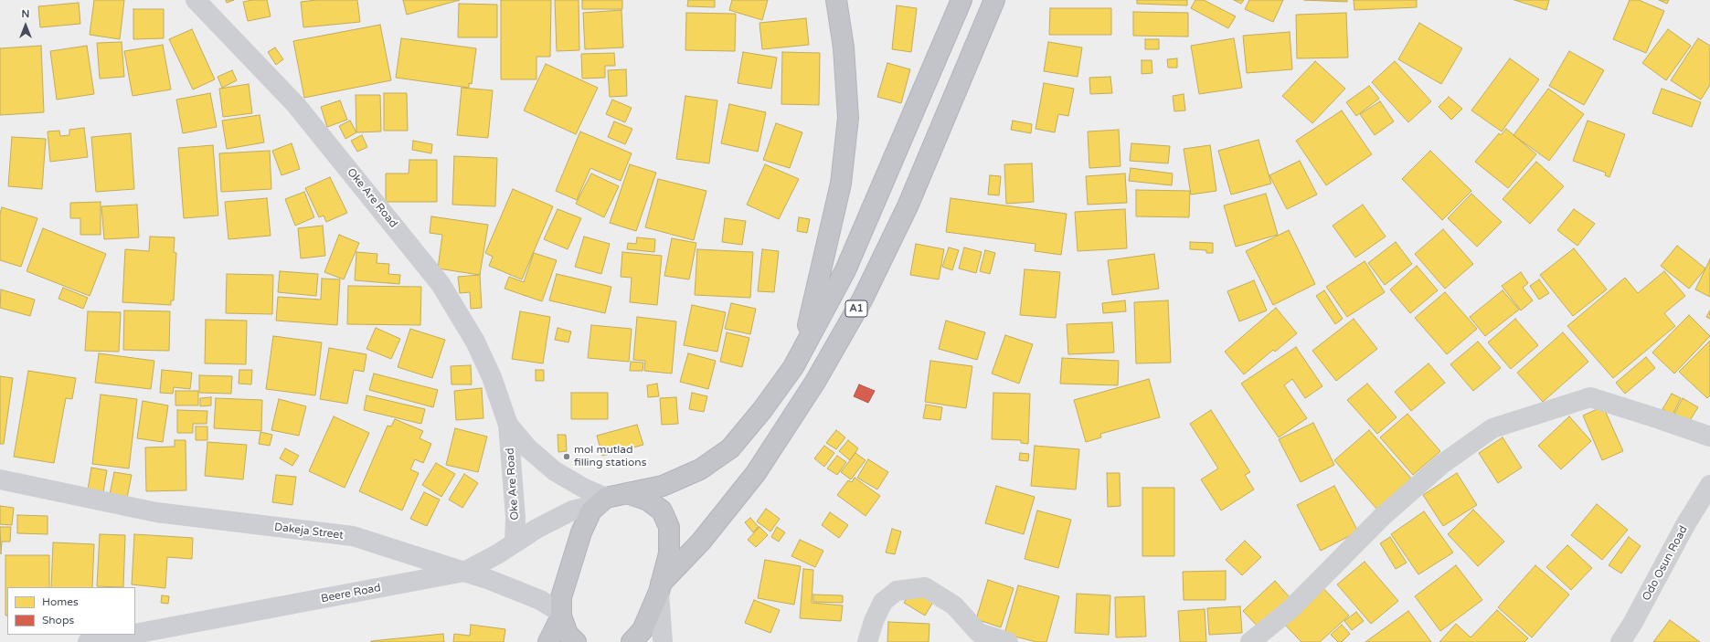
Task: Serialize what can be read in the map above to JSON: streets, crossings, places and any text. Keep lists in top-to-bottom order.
{
  "streets": {
    "highway": ["A1"],
    "main road": ["Oke Are Road", "Dakeja Street", "Beere Road"],
    "street": ["Odo Osun Road"]
  },
  "crossings": [
    ["Dakeja Street", "Beere Road"]
  ],
  "places": ["mol mutlad filling stations"],
  "legend": ["Homes", "Shops"],
  "north": "top"
}
